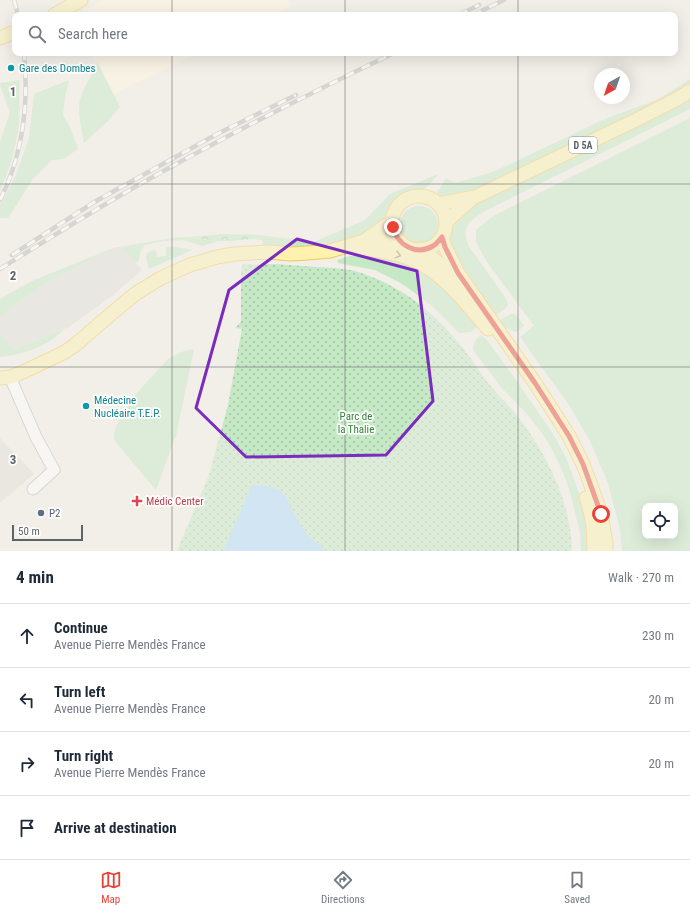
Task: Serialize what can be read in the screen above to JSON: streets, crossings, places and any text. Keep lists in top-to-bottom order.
{
  "streets": {
    "main road": ["D 5A"]
  },
  "parks": ["Parc de la Thalie"],
  "places": {
    "other": ["Gare des Dombes", "Médecine Nucléaire T.E.P.", "P2"],
    "health": ["Médic Center"]
  },
  "scale_bar": "50 m",
  "north": "bottom left",
  "page": {
    "search": "Search here",
    "scale": "50 m",
    "heading": ["4 min", "Walk · 270 m"],
    "list": [
      ["Continue", "Avenue Pierre Mendès France", "230 m"],
      ["Turn left", "Avenue Pierre Mendès France", "20 m"],
      ["Turn right", "Avenue Pierre Mendès France", "20 m"],
      "Arrive at destination"
    ],
    "nav": ["Map", "Directions", "Saved"]
  },
  "grid": {
    "rows": ["1", "2", "3"]
  }
}
